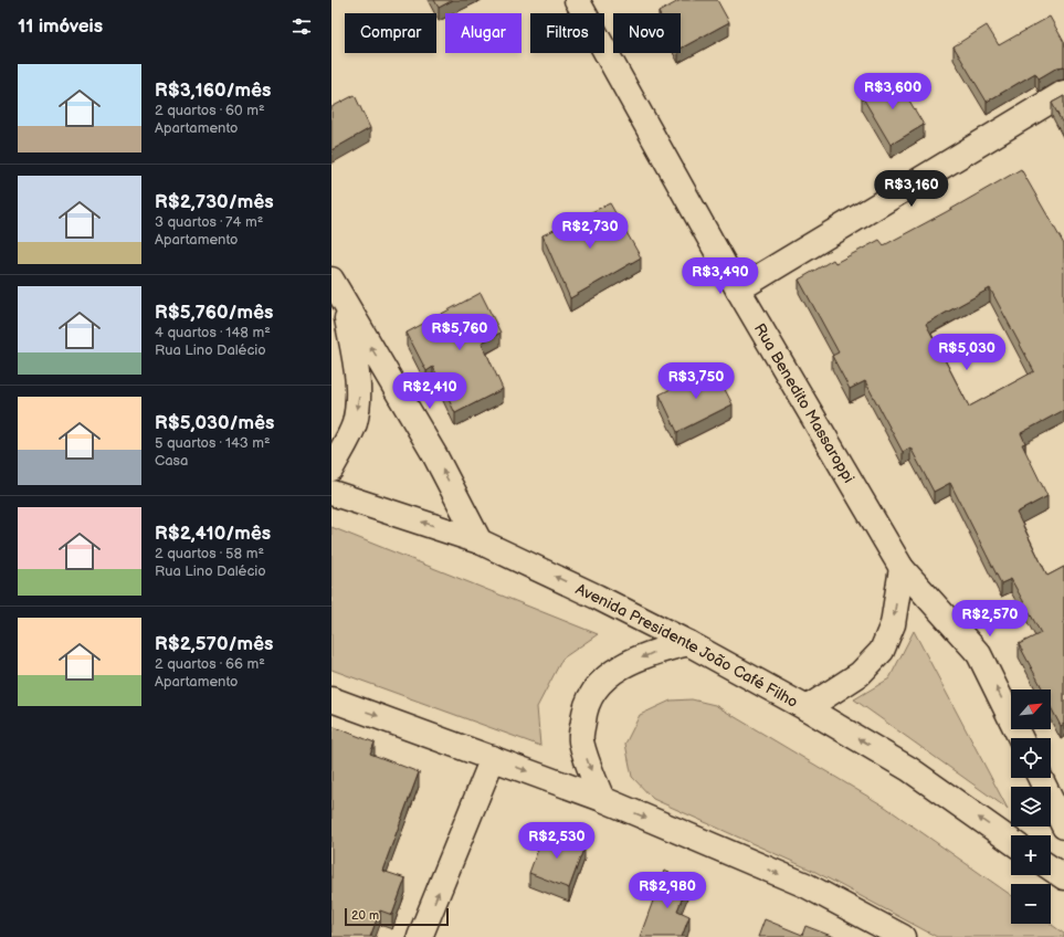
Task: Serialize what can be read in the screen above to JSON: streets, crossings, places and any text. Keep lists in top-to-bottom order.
{
  "streets": {
    "street": ["Rua Benedito Massaroppi", "Avenida Presidente João Café Filho"]
  },
  "scale_bar": "20 m",
  "north": "top right",
  "page": {
    "heading": "11 imóveis",
    "chip": [
      "Comprar",
      "Alugar",
      "Filtros",
      "Novo"
    ],
    "list": [
      {
        "name": "R$3,160/mês",
        "note": "2 quartos · 60 m² · Apartamento"
      },
      {
        "name": "R$2,730/mês",
        "note": "3 quartos · 74 m² · Apartamento"
      },
      {
        "name": "R$5,760/mês",
        "note": "4 quartos · 148 m² · Rua Lino Dalécio"
      },
      {
        "name": "R$5,030/mês",
        "note": "5 quartos · 143 m² · Casa"
      },
      {
        "name": "R$2,410/mês",
        "note": "2 quartos · 58 m² · Rua Lino Dalécio"
      },
      {
        "name": "R$2,570/mês",
        "note": "2 quartos · 66 m² · Apartamento"
      }
    ],
    "price": [
      "R$3,600",
      "R$3,160",
      "R$2,730",
      "R$3,490",
      "R$5,760",
      "R$5,030",
      "R$3,750",
      "R$2,410",
      "R$2,570",
      "R$2,530",
      "R$2,980"
    ],
    "map_buttons": ["+", "−"],
    "scale": "20 m"
  }
}
